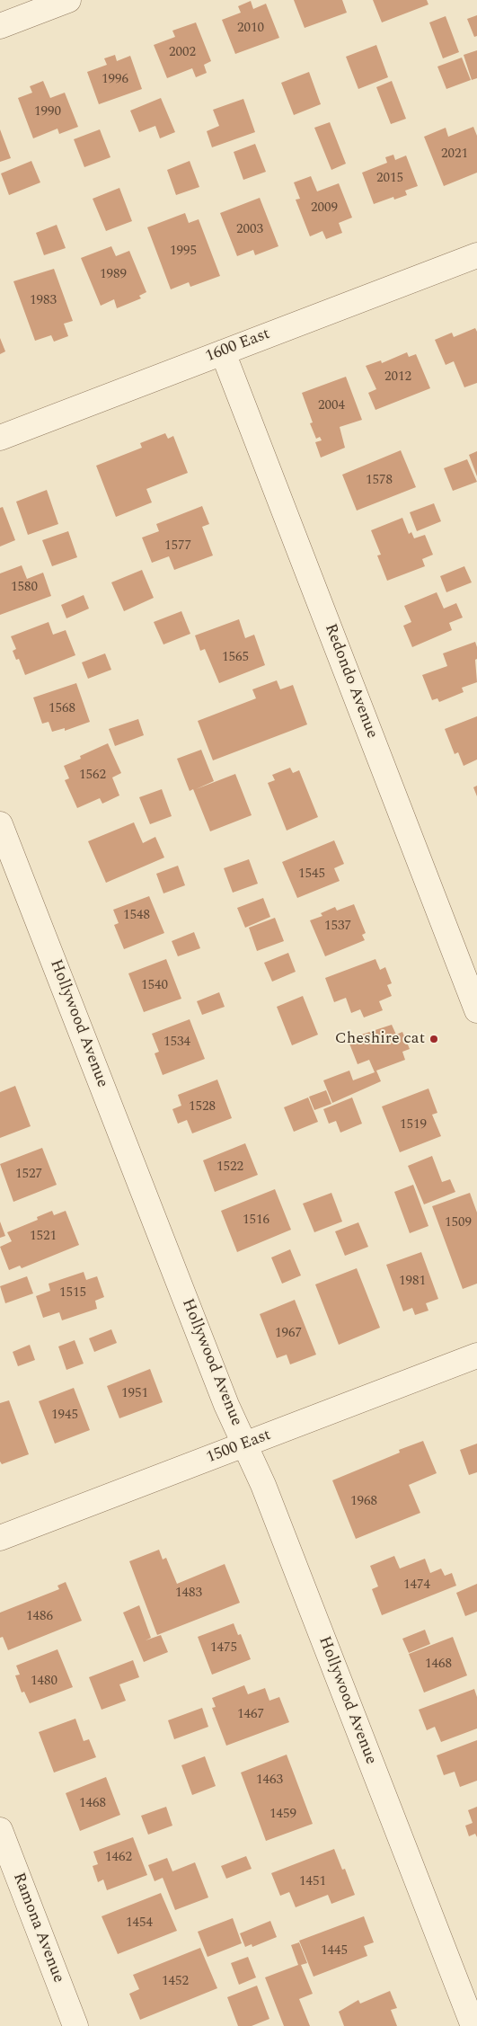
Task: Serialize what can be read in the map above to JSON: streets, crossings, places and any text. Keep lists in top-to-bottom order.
{
  "streets": {
    "street": [
      "1600 East",
      "Redondo Avenue",
      "Hollywood Avenue",
      "1500 East",
      "Ramona Avenue"
    ]
  },
  "crossings": [
    ["1600 East", "Redondo Avenue"],
    ["Hollywood Avenue", "1500 East"]
  ],
  "places": ["Cheshire cat"],
  "house_numbers": [
    "2010",
    "2002",
    "1996",
    "1990",
    "2021",
    "2015",
    "2009",
    "2003",
    "1995",
    "1989",
    "1983",
    "2012",
    "2004",
    "1578",
    "1577",
    "1580",
    "1565",
    "1568",
    "1562",
    "1545",
    "1548",
    "1537",
    "1540",
    "1534",
    "1528",
    "1519",
    "1522",
    "1527",
    "1516",
    "1509",
    "1521",
    "1981",
    "1515",
    "1967",
    "1951",
    "1945",
    "1968",
    "1474",
    "1483",
    "1486",
    "1475",
    "1468",
    "1480",
    "1467",
    "1463",
    "1468",
    "1459",
    "1462",
    "1451",
    "1454",
    "1445",
    "1452"
  ]
}
